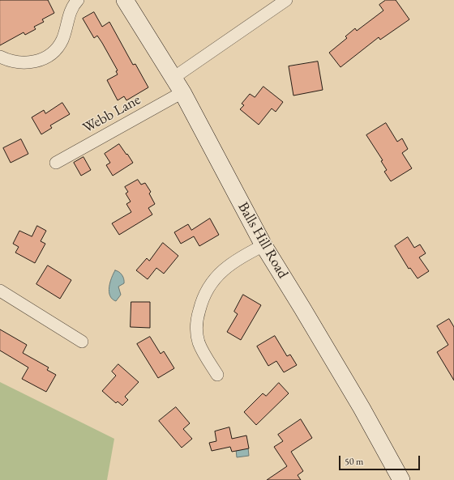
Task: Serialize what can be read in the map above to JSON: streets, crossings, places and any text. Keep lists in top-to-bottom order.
{
  "streets": {
    "street": ["Webb Lane", "Balls Hill Road"]
  },
  "crossings": [
    ["Webb Lane", "Balls Hill Road"]
  ],
  "scale_bar": "50 m"
}
